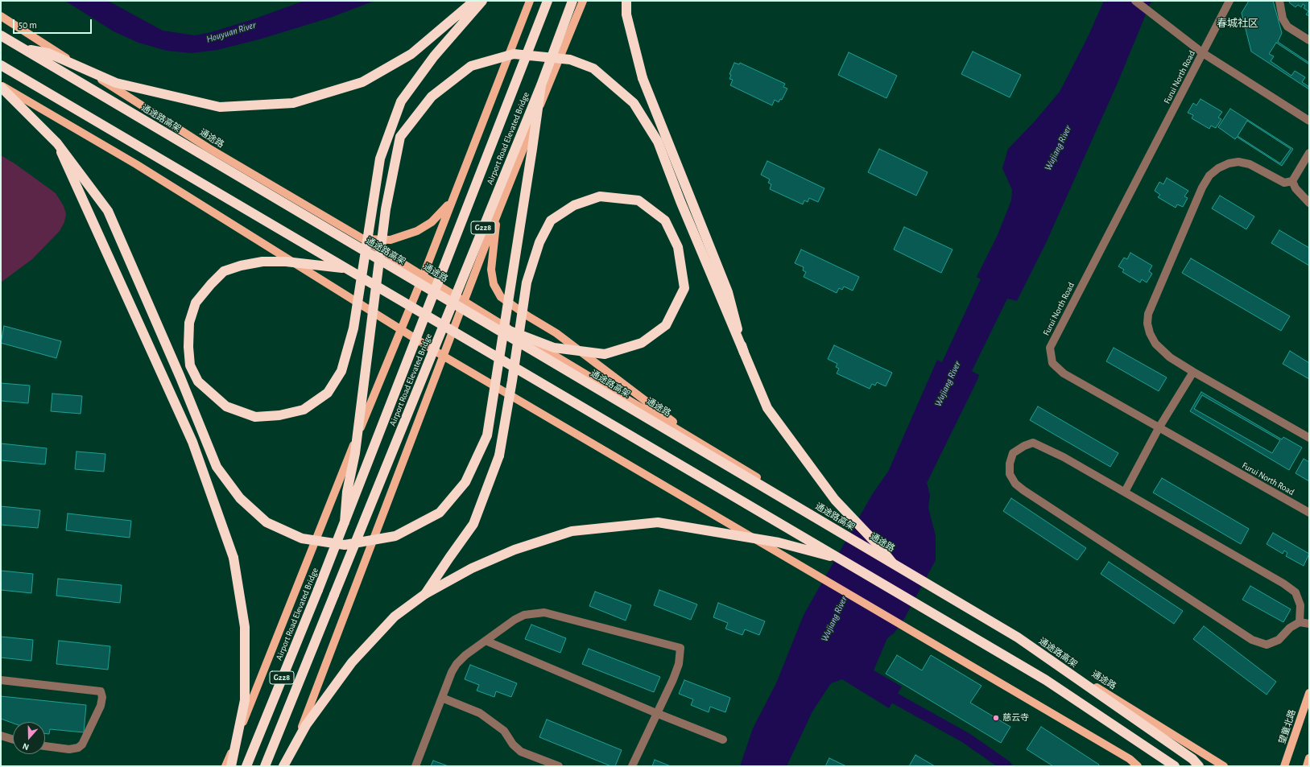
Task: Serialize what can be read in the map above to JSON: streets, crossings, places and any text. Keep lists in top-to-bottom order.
{
  "streets": {
    "highway": ["通途路高架", "Airport Road Elevated Bridge", "G228"],
    "main road": ["通途路", "望童北路"],
    "street": ["Furui North Road"]
  },
  "crossings": [
    ["通途路高架", "通途路"]
  ],
  "districts": ["春城社区"],
  "water": ["Houyuan River", "Wujiang River"],
  "places": ["慈云寺"],
  "scale_bar": "50 m",
  "north": "bottom"
}
